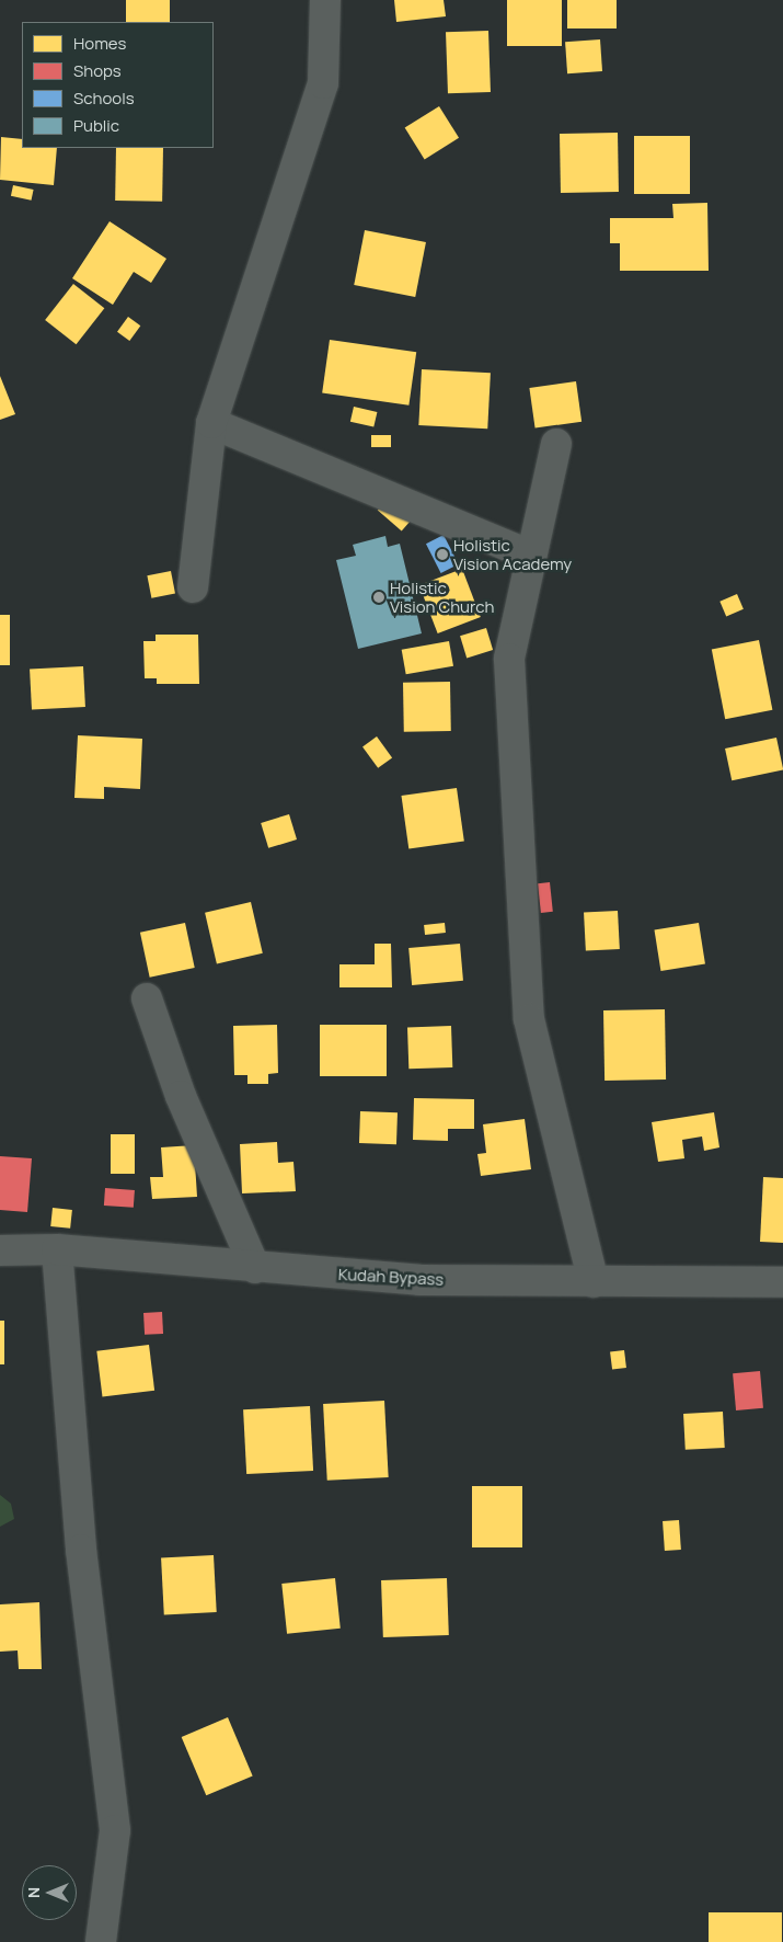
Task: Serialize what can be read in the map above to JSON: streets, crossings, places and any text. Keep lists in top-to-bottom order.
{
  "streets": {
    "street": ["Kudah Bypass"]
  },
  "places": ["Holistic Vision Academy", "Holistic Vision Church"],
  "legend": [
    "Homes",
    "Shops",
    "Schools",
    "Public"
  ],
  "north": "left"
}
